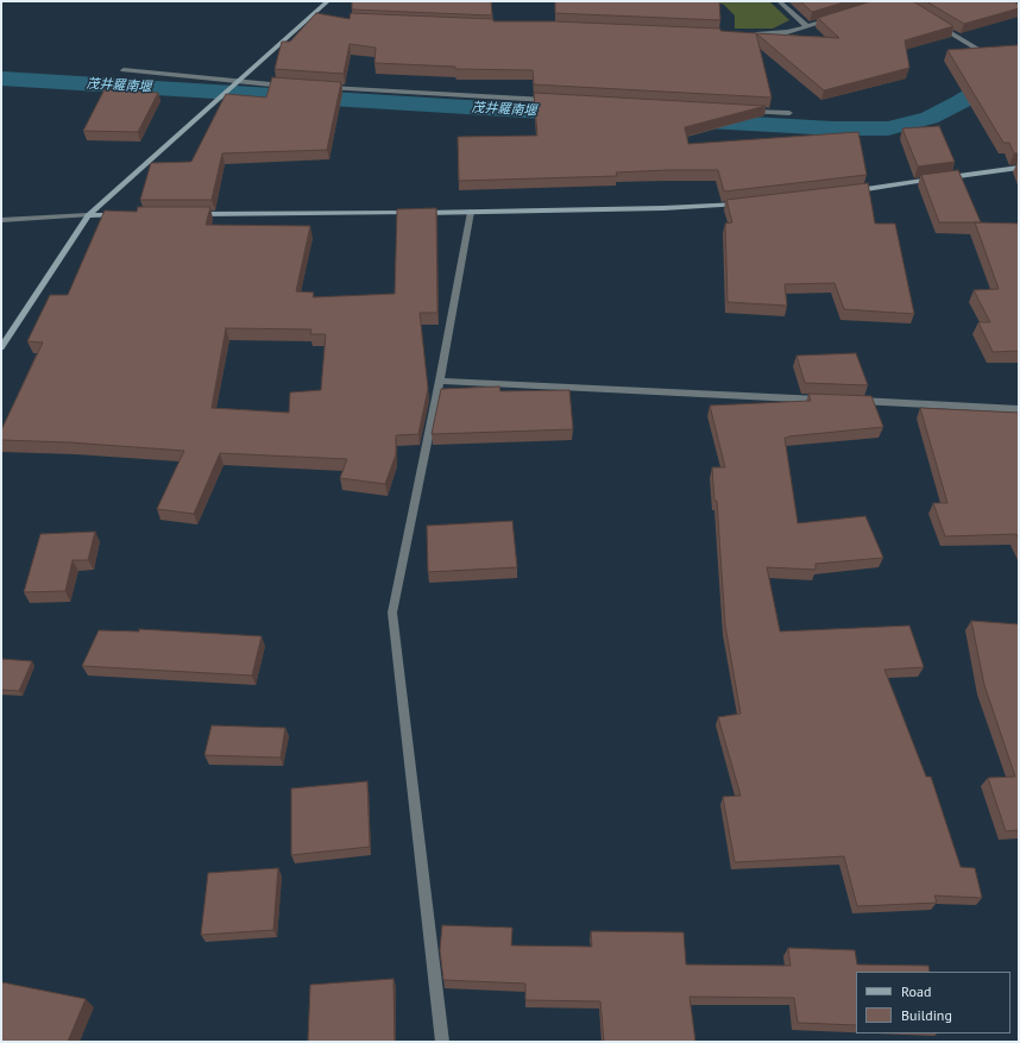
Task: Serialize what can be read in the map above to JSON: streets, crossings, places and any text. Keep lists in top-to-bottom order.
{
  "water": ["茂井羅南堰"],
  "legend": ["Road", "Building"]
}
